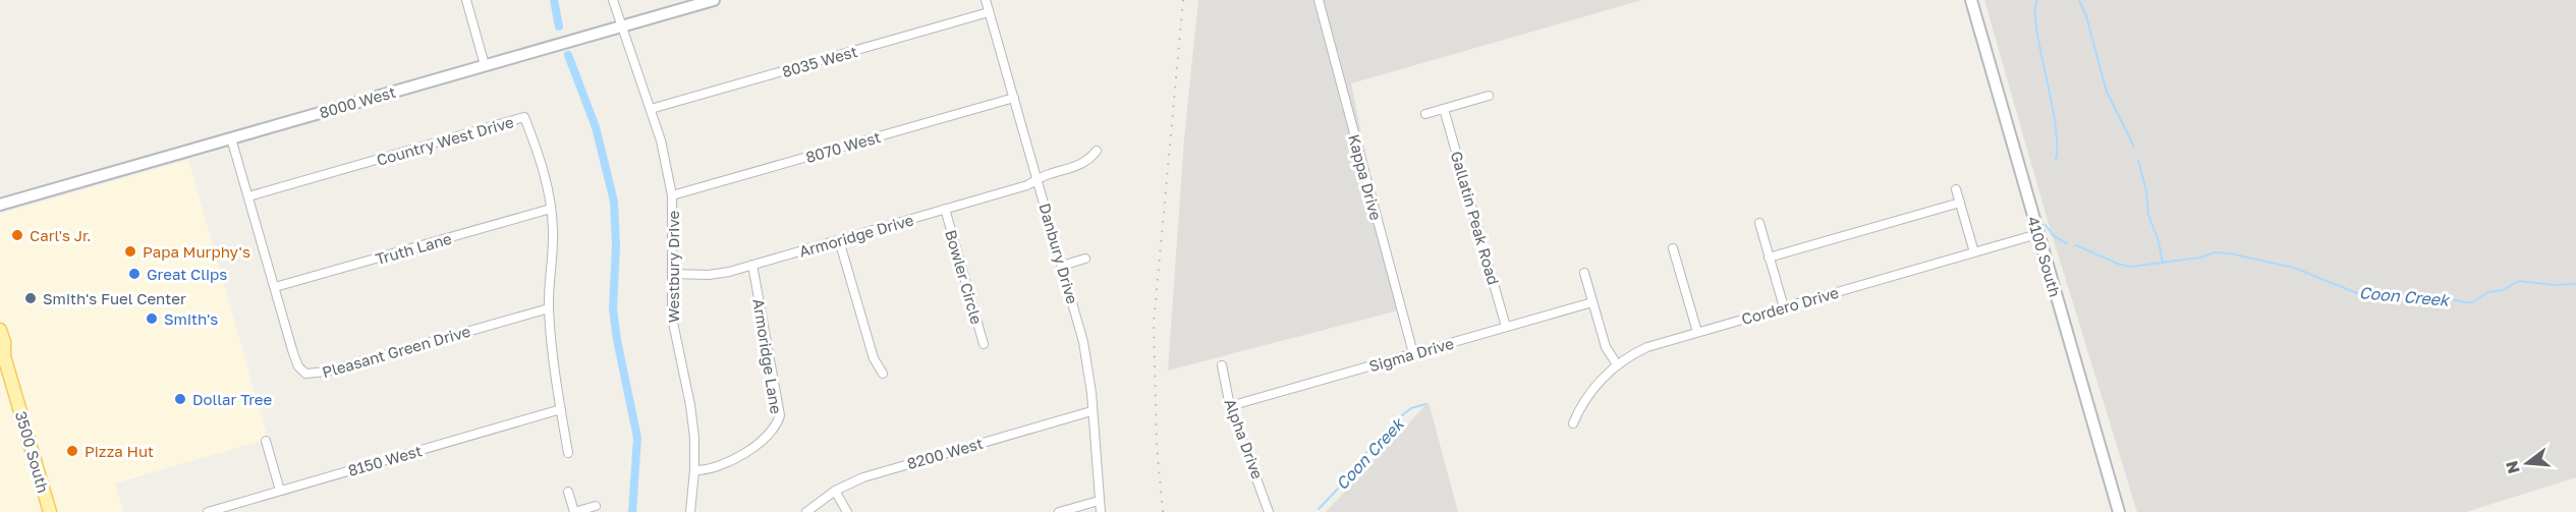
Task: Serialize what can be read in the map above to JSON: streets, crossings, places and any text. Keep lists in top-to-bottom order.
{
  "streets": {
    "main road": ["3500 South"],
    "street": [
      "8035 West",
      "8000 West",
      "Country West Drive",
      "8070 West",
      "Kappa Drive",
      "Gallatin Peak Road",
      "Armoridge Drive",
      "Truth Lane",
      "Danbury Drive",
      "4100 South",
      "Westbury Drive",
      "Bowler Circle",
      "Cordero Drive",
      "Pleasant Green Drive",
      "Sigma Drive",
      "Armoridge Lane",
      "Alpha Drive",
      "8200 West",
      "8150 West"
    ]
  },
  "crossings": [
    ["8035 West", "Danbury Drive"],
    ["8035 West", "Westbury Drive"],
    ["8000 West", "Westbury Drive"],
    ["8000 West", "Pleasant Green Drive"],
    ["Country West Drive", "Truth Lane"],
    ["Country West Drive", "Pleasant Green Drive"],
    ["Country West Drive", "8150 West"],
    ["8070 West", "Danbury Drive"],
    ["8070 West", "Westbury Drive"],
    ["Kappa Drive", "Sigma Drive"],
    ["Gallatin Peak Road", "Sigma Drive"],
    ["Armoridge Drive", "Danbury Drive"],
    ["Armoridge Drive", "Westbury Drive"],
    ["Armoridge Drive", "Bowler Circle"],
    ["Armoridge Drive", "Armoridge Lane"],
    ["Truth Lane", "Pleasant Green Drive"],
    ["Danbury Drive", "8200 West"],
    ["4100 South", "Cordero Drive"],
    ["Westbury Drive", "Armoridge Lane"],
    ["Sigma Drive", "Alpha Drive"]
  ],
  "water": ["Coon Creek"],
  "places": [
    "Carl's Jr.",
    "Papa Murphy's",
    "Great Clips",
    "Smith's Fuel Center",
    "Smith's",
    "Dollar Tree",
    "Pizza Hut"
  ],
  "north": "left"
}
